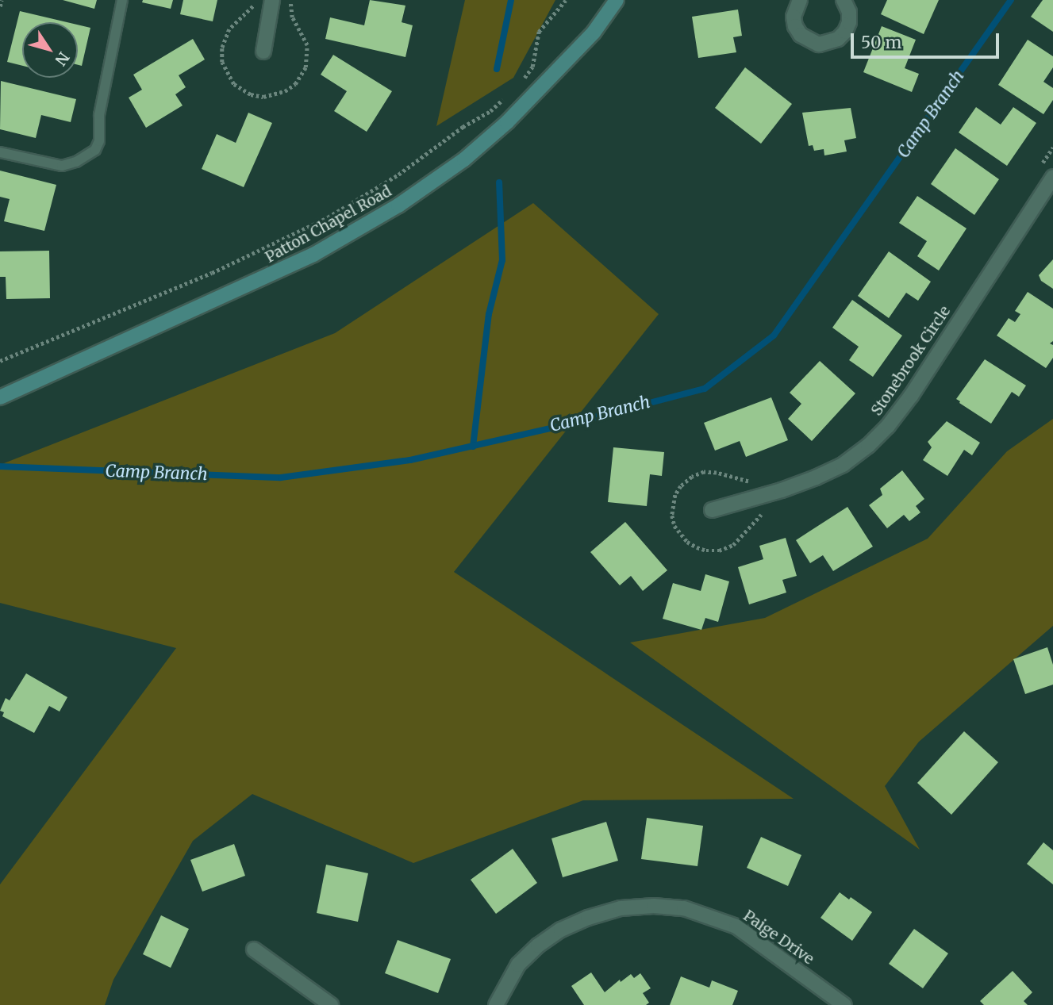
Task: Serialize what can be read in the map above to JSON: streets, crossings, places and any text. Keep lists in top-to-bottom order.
{
  "streets": {
    "street": ["Patton Chapel Road", "Stonebrook Circle", "Paige Drive"]
  },
  "water": ["Camp Branch"],
  "scale_bar": "50 m",
  "north": "bottom right"
}
